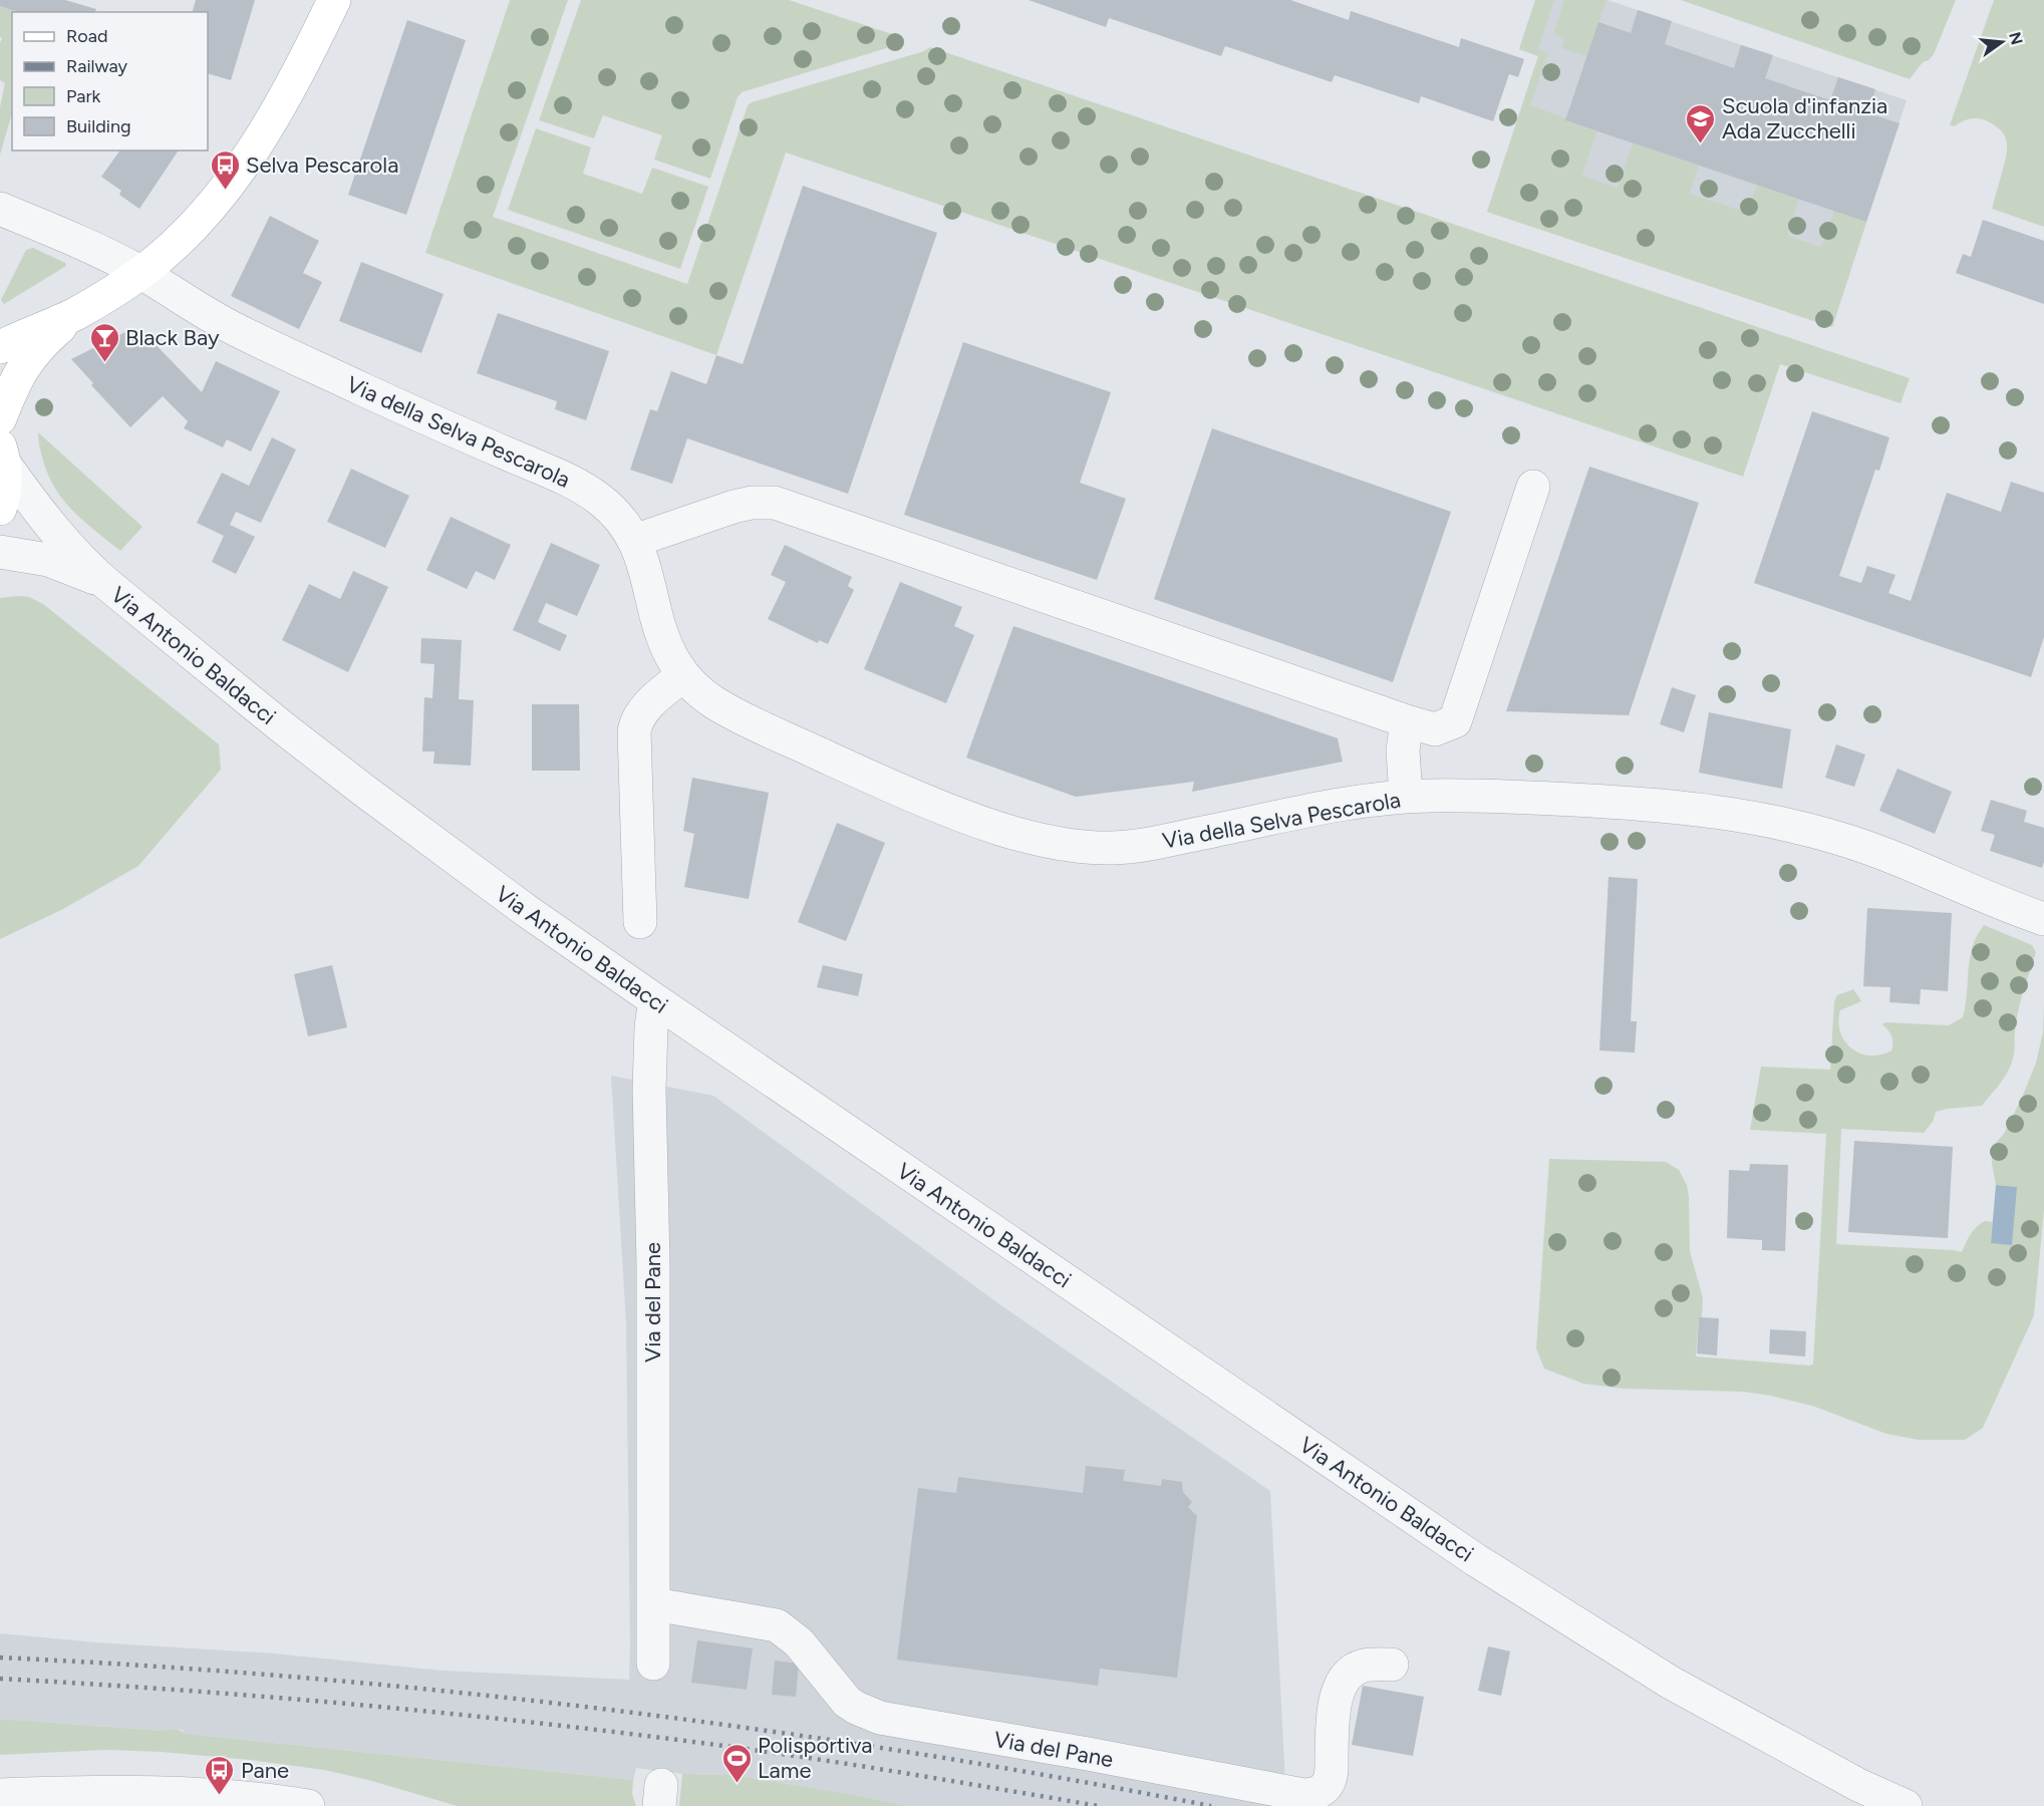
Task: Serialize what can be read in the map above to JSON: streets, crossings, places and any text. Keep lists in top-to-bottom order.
{
  "streets": {
    "street": ["Via della Selva Pescarola", "Via Antonio Baldacci", "Via del Pane"]
  },
  "crossings": [
    ["Via Antonio Baldacci", "Via del Pane"]
  ],
  "places": {
    "school or university": ["Scuola d'infanzia Ada Zucchelli"],
    "bus stop": ["Selva Pescarola", "Pane"],
    "bar": ["Black Bay"],
    "sports": ["Polisportiva Lame"]
  },
  "legend": [
    "Road",
    "Railway",
    "Park",
    "Building"
  ],
  "north": "right"
}
